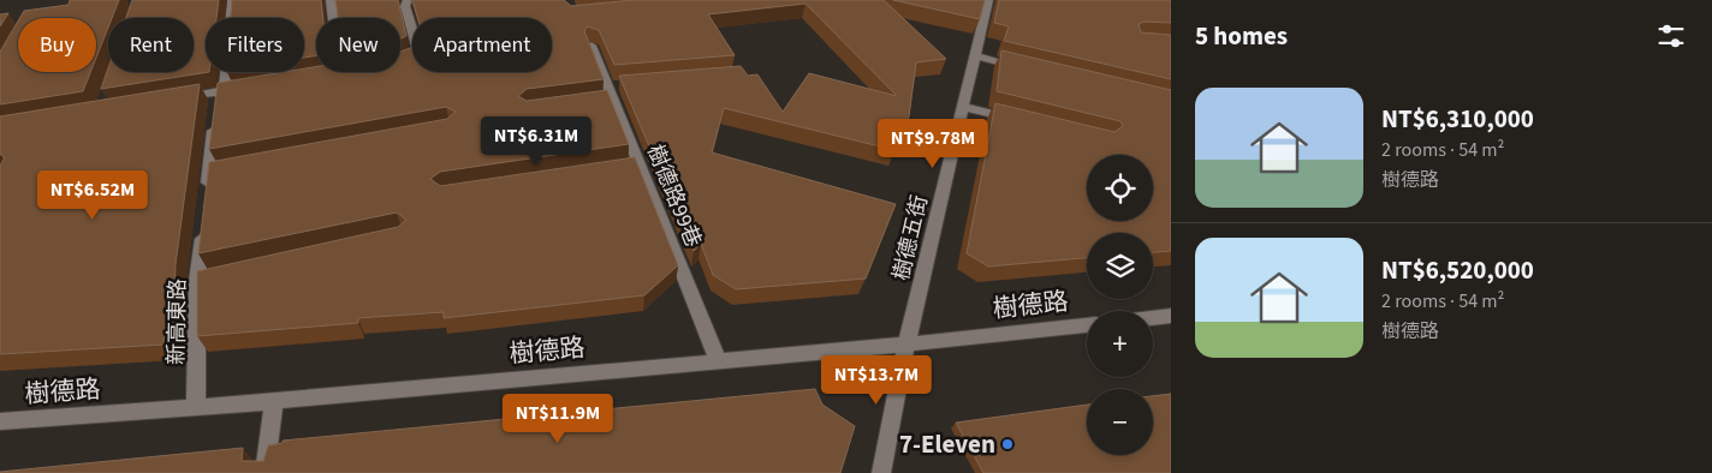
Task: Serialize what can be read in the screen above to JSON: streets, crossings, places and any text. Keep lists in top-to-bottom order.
{
  "streets": {
    "street": [
      "樹德路99巷",
      "樹德五街",
      "樹德路",
      "新高東路"
    ]
  },
  "crossings": [
    ["樹德路99巷", "樹德路"],
    ["樹德五街", "樹德路"],
    ["樹德路", "新高東路"]
  ],
  "places": ["7-Eleven"],
  "page": {
    "heading": "5 homes",
    "chip": [
      "Buy",
      "Rent",
      "Filters",
      "New",
      "Apartment"
    ],
    "list": [
      {
        "name": "NT$6,310,000",
        "note": "2 rooms · 54 m² · 樹德路"
      },
      {
        "name": "NT$6,520,000",
        "note": "2 rooms · 54 m² · 樹德路"
      }
    ],
    "price": [
      "NT$6.31M",
      "NT$9.78M",
      "NT$6.52M",
      "NT$13.7M",
      "NT$11.9M"
    ],
    "map_buttons": ["+", "−"]
  }
}
